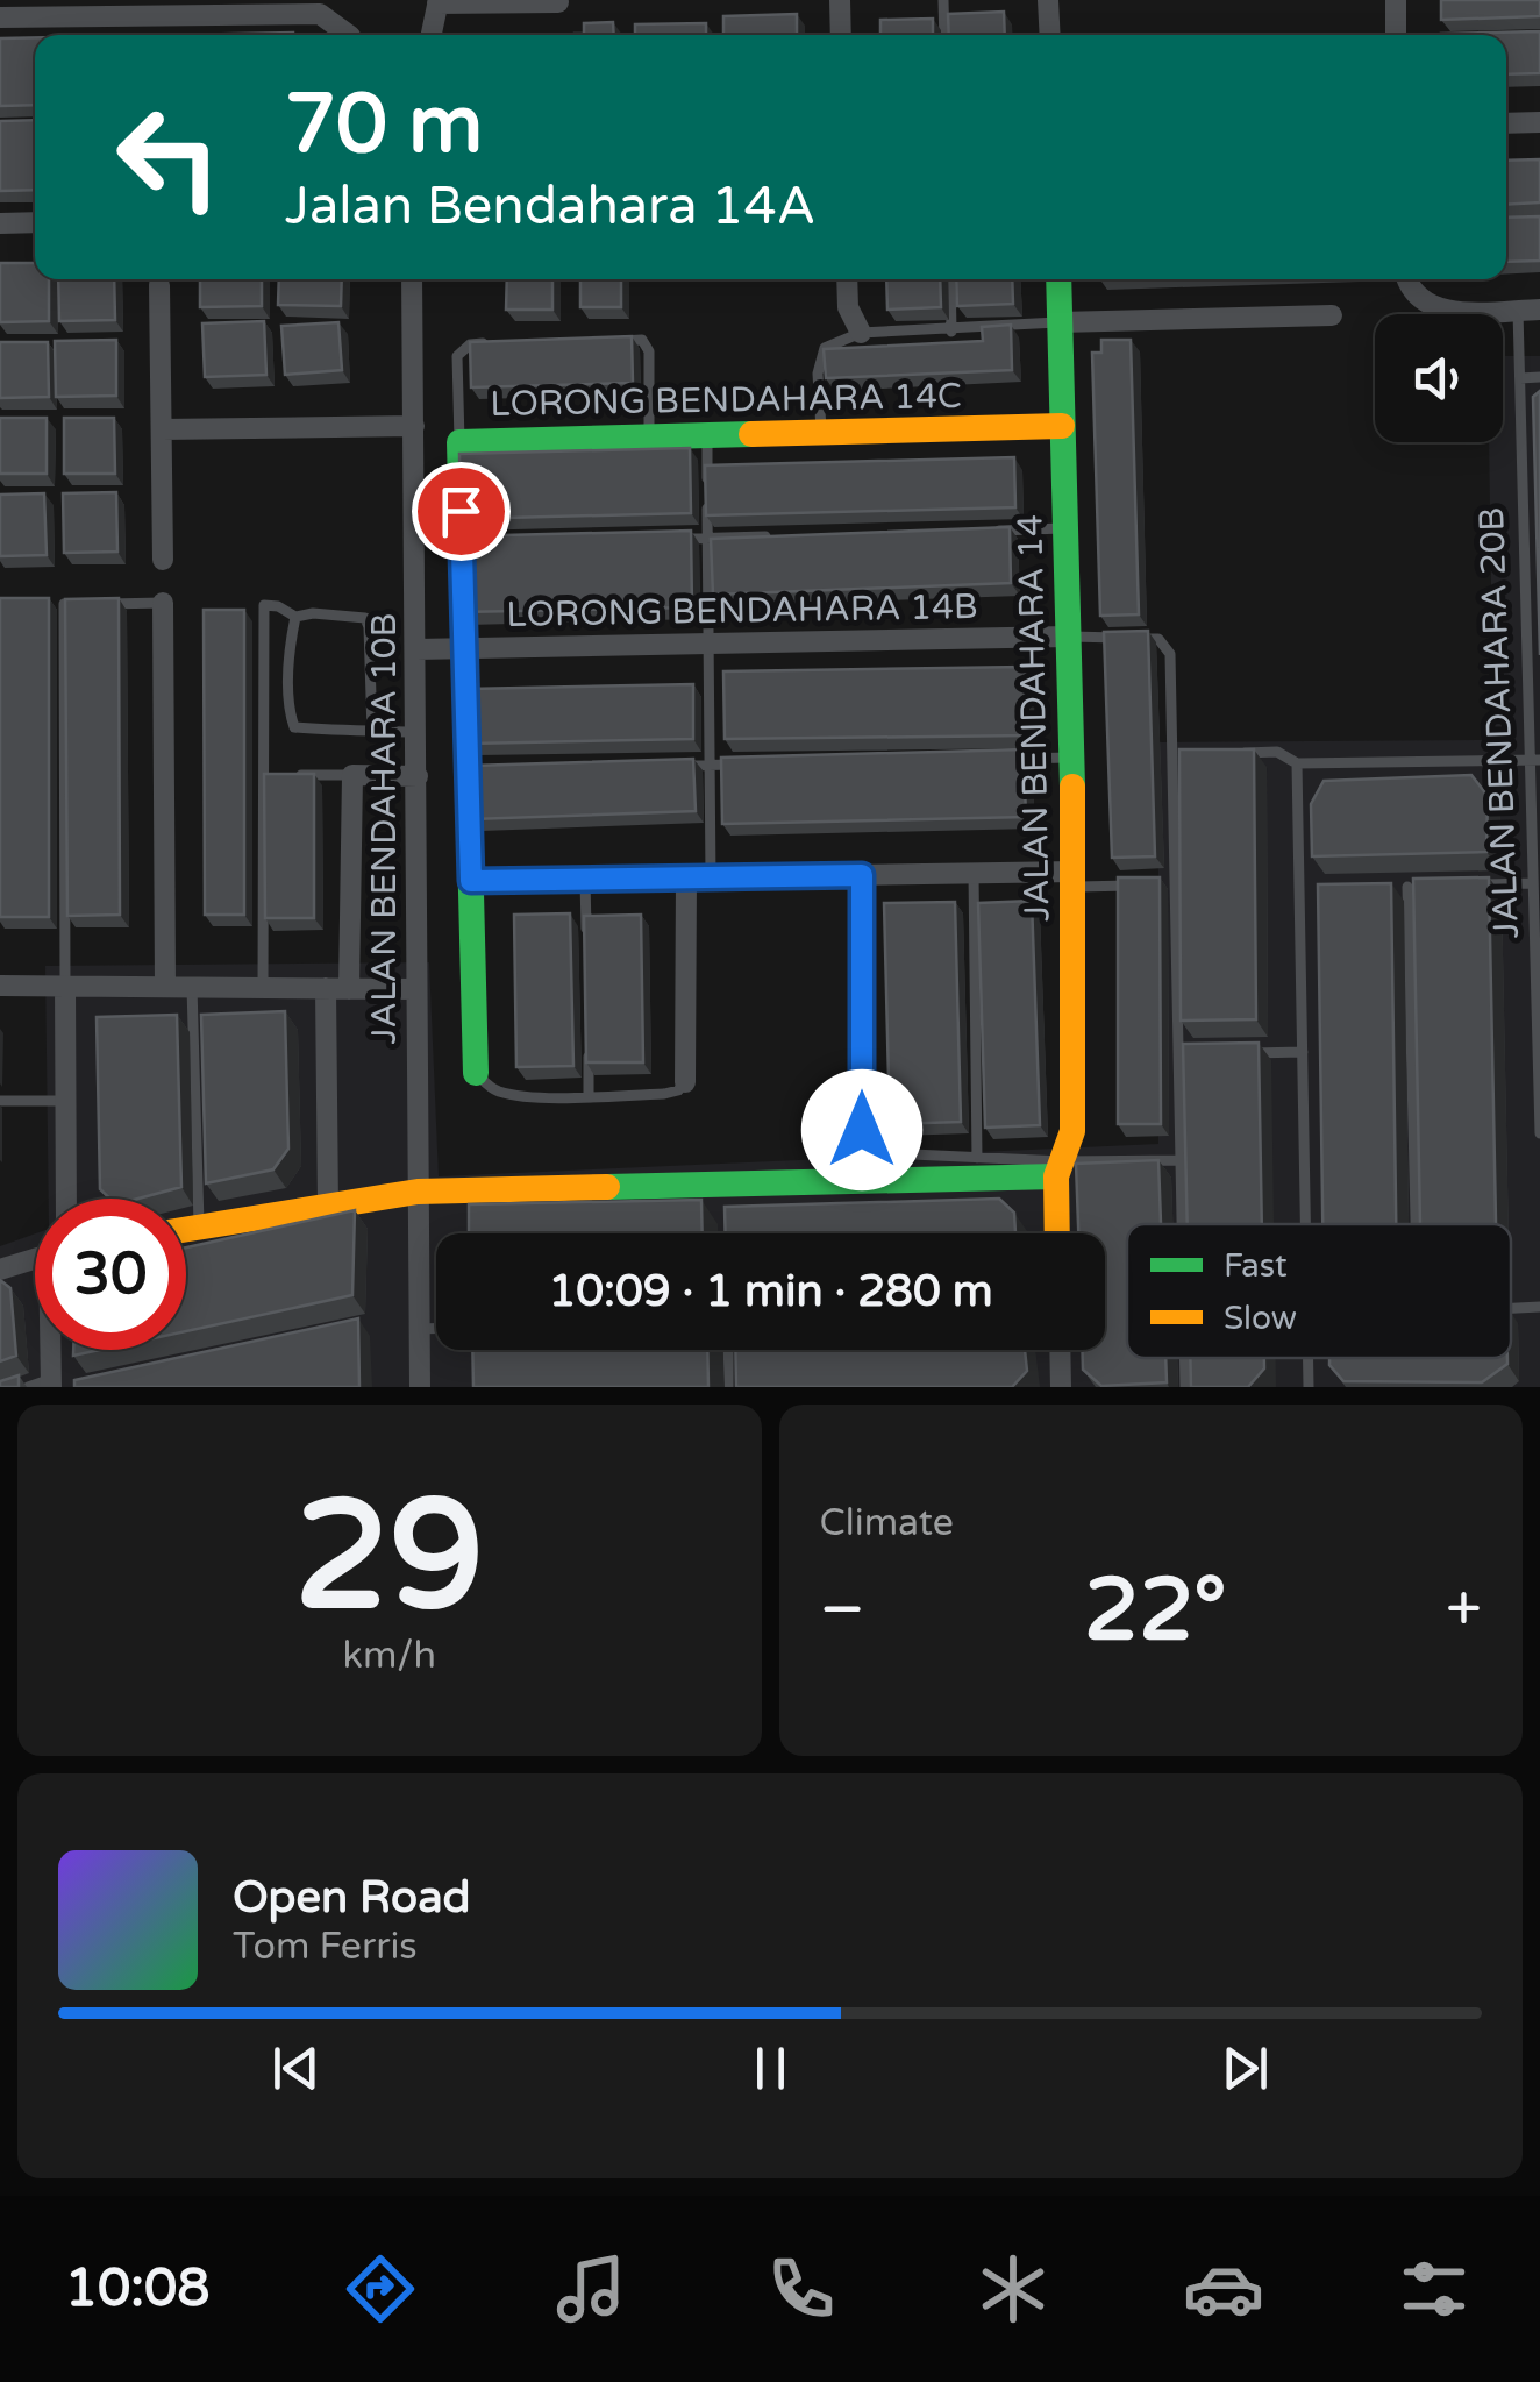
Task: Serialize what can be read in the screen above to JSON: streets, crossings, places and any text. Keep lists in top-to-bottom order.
{
  "streets": {
    "street": [
      "LORONG BENDAHARA 14C",
      "LORONG BENDAHARA 14B",
      "JALAN BENDAHARA 14",
      "JALAN BENDAHARA 10B"
    ],
    "lane": ["JALAN BENDAHARA 20B"]
  },
  "crossings": [
    ["LORONG BENDAHARA 14C", "LORONG BENDAHARA 14B"],
    ["LORONG BENDAHARA 14C", "JALAN BENDAHARA 14"],
    ["LORONG BENDAHARA 14B", "JALAN BENDAHARA 14"],
    ["LORONG BENDAHARA 14B", "JALAN BENDAHARA 10B"]
  ],
  "legend": ["Fast", "Slow"],
  "page": {
    "turn": ["70 m", "Jalan Bendahara 14A"],
    "limit": "30",
    "trip": "10:09 · 1 min · 280 m",
    "tile": [
      ["29", "km/h"],
      "Climate"
    ],
    "heat": ["−", "22°", "+"],
    "song": ["Open Road", "Tom Ferris"],
    "tabs": "10:08"
  }
}
